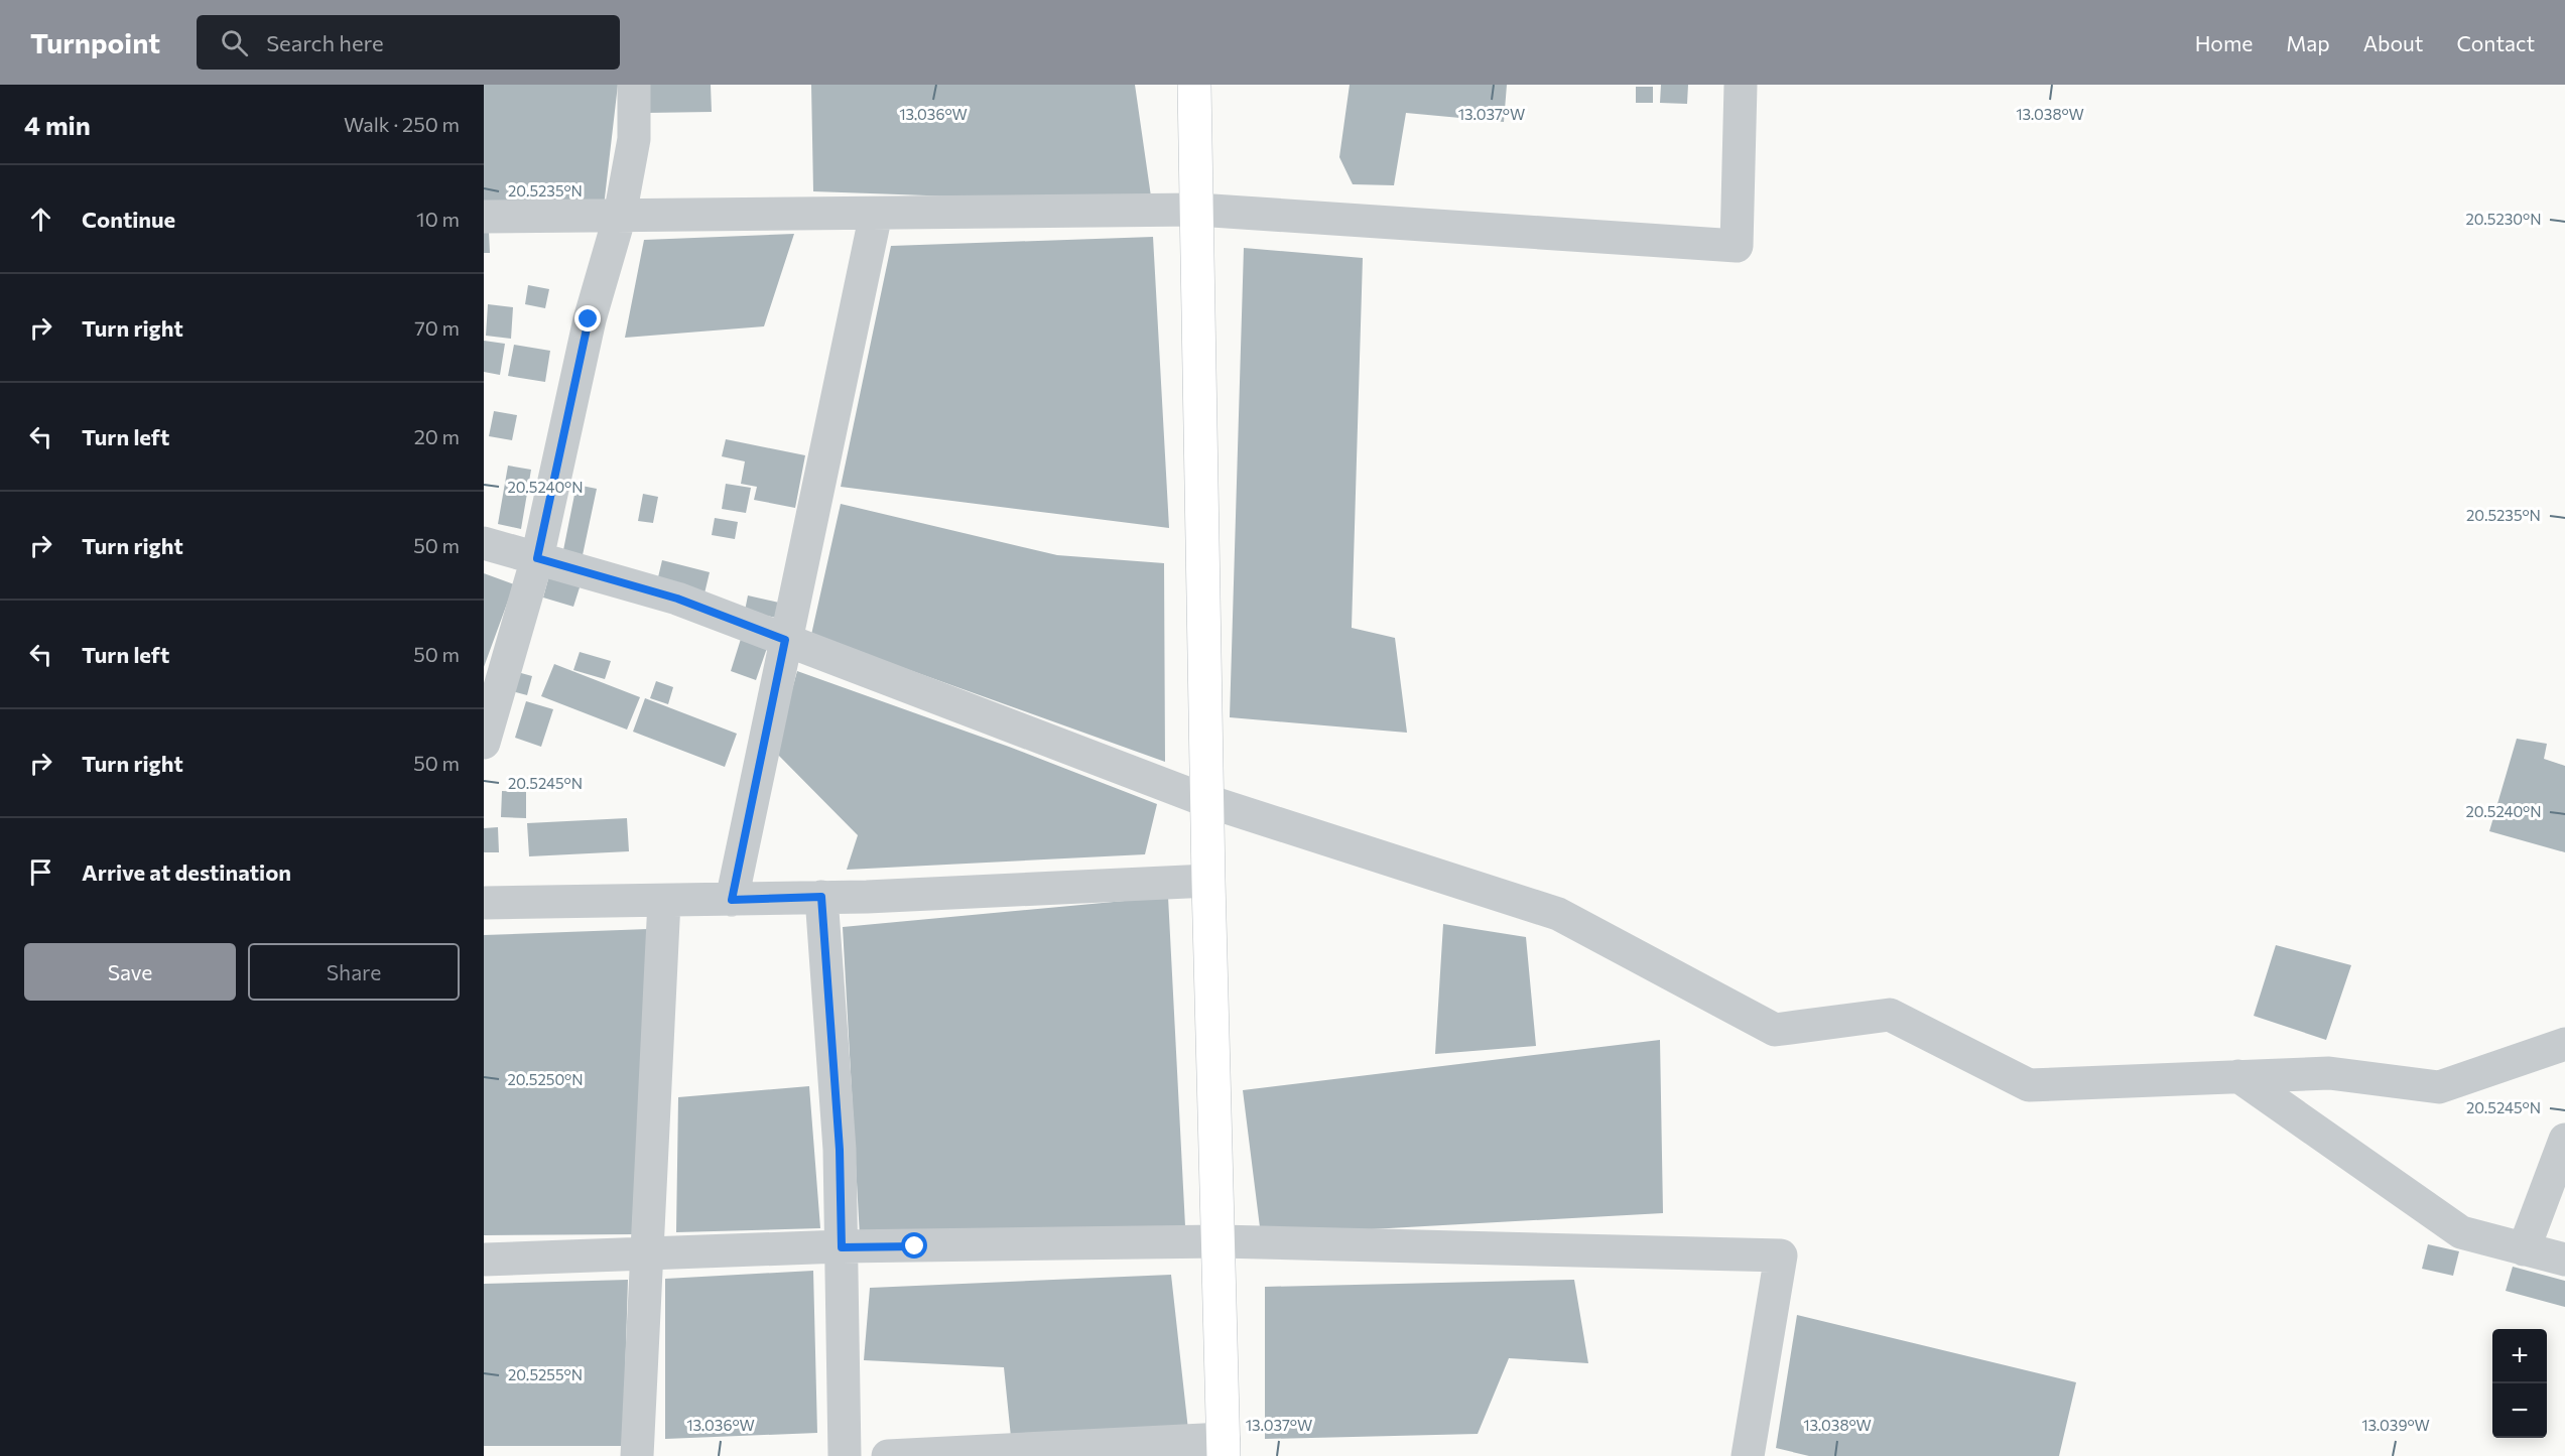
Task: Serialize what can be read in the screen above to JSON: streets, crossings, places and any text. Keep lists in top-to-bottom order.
{
  "page": {
    "header": "Turnpoint",
    "search": "Search here",
    "nav": [
      "Home",
      "Map",
      "About",
      "Contact"
    ],
    "heading": ["4 min", "Walk · 250 m"],
    "list": [
      ["Continue", "10 m"],
      ["Turn right", "70 m"],
      ["Turn left", "20 m"],
      ["Turn right", "50 m"],
      ["Turn left", "50 m"],
      ["Turn right", "50 m"],
      "Arrive at destination"
    ],
    "buttons": ["Save", "Share"],
    "map_buttons": ["+", "−"]
  },
  "coordinates": [
    "13.036°W",
    "13.037°W",
    "13.038°W",
    "20.5235°N",
    "20.5230°N",
    "20.5240°N",
    "20.5245°N",
    "20.5250°N",
    "20.5255°N",
    "13.039°W"
  ]
}
